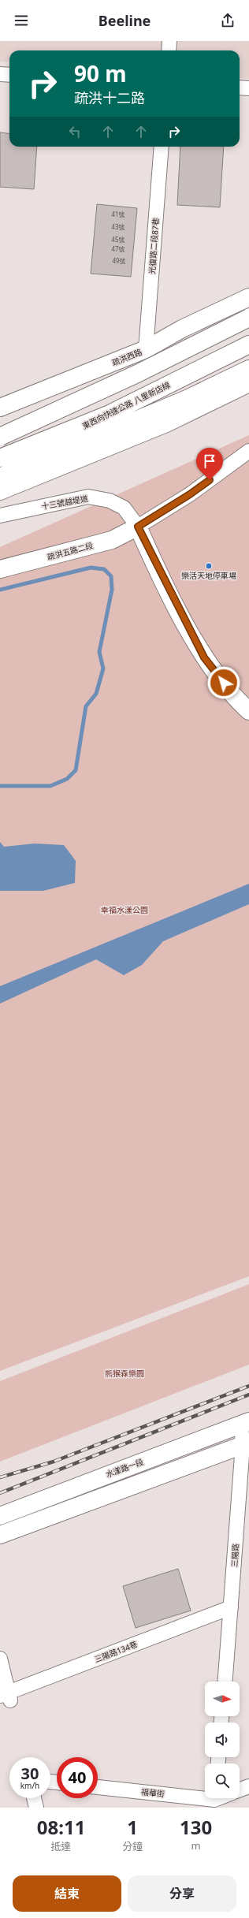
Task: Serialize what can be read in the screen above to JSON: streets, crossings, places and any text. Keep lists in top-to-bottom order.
{
  "streets": {
    "main road": [
      "疏洪西路",
      "東西向快速公路 八里新店線",
      "疏洪五路二段",
      "水漾路一段"
    ],
    "street": [
      "光復路二段87巷",
      "十三號越堤道",
      "三陽路",
      "三陽路134巷",
      "福華街"
    ]
  },
  "crossings": [
    ["光復路二段87巷", "疏洪西路"],
    ["十三號越堤道", "疏洪五路二段"],
    ["水漾路一段", "三陽路"],
    ["三陽路", "三陽路134巷"]
  ],
  "parks": ["幸福水漾公園", "熊猴森樂園"],
  "places": ["樂活天地停車場"],
  "house_numbers": [
    "41號",
    "43號",
    "45號",
    "47號",
    "49號"
  ],
  "north": "right",
  "page": {
    "header": "Beeline",
    "turn": ["90 m", "疏洪十二路"],
    "speed": "30 km/h",
    "limit": "40",
    "eta": [
      "08:11",
      "抵達",
      "1",
      "分鐘",
      "130",
      "m"
    ],
    "buttons": ["結束", "分享"]
  }
}
